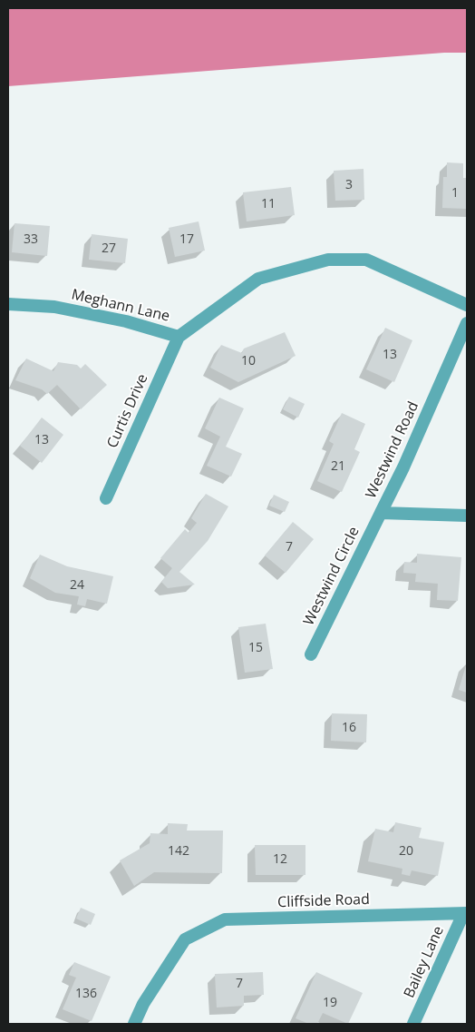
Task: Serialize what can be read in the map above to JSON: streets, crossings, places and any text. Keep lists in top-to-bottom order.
{
  "streets": {
    "street": [
      "Meghann Lane",
      "Curtis Drive",
      "Westwind Road",
      "Westwind Circle",
      "Cliffside Road",
      "Bailey Lane"
    ]
  },
  "crossings": [
    ["Meghann Lane", "Curtis Drive"],
    ["Westwind Road", "Westwind Circle"],
    ["Cliffside Road", "Bailey Lane"]
  ],
  "house_numbers": [
    "3",
    "1",
    "11",
    "33",
    "17",
    "27",
    "13",
    "10",
    "13",
    "21",
    "7",
    "24",
    "15",
    "16",
    "142",
    "20",
    "12",
    "7",
    "136",
    "19"
  ]
}
